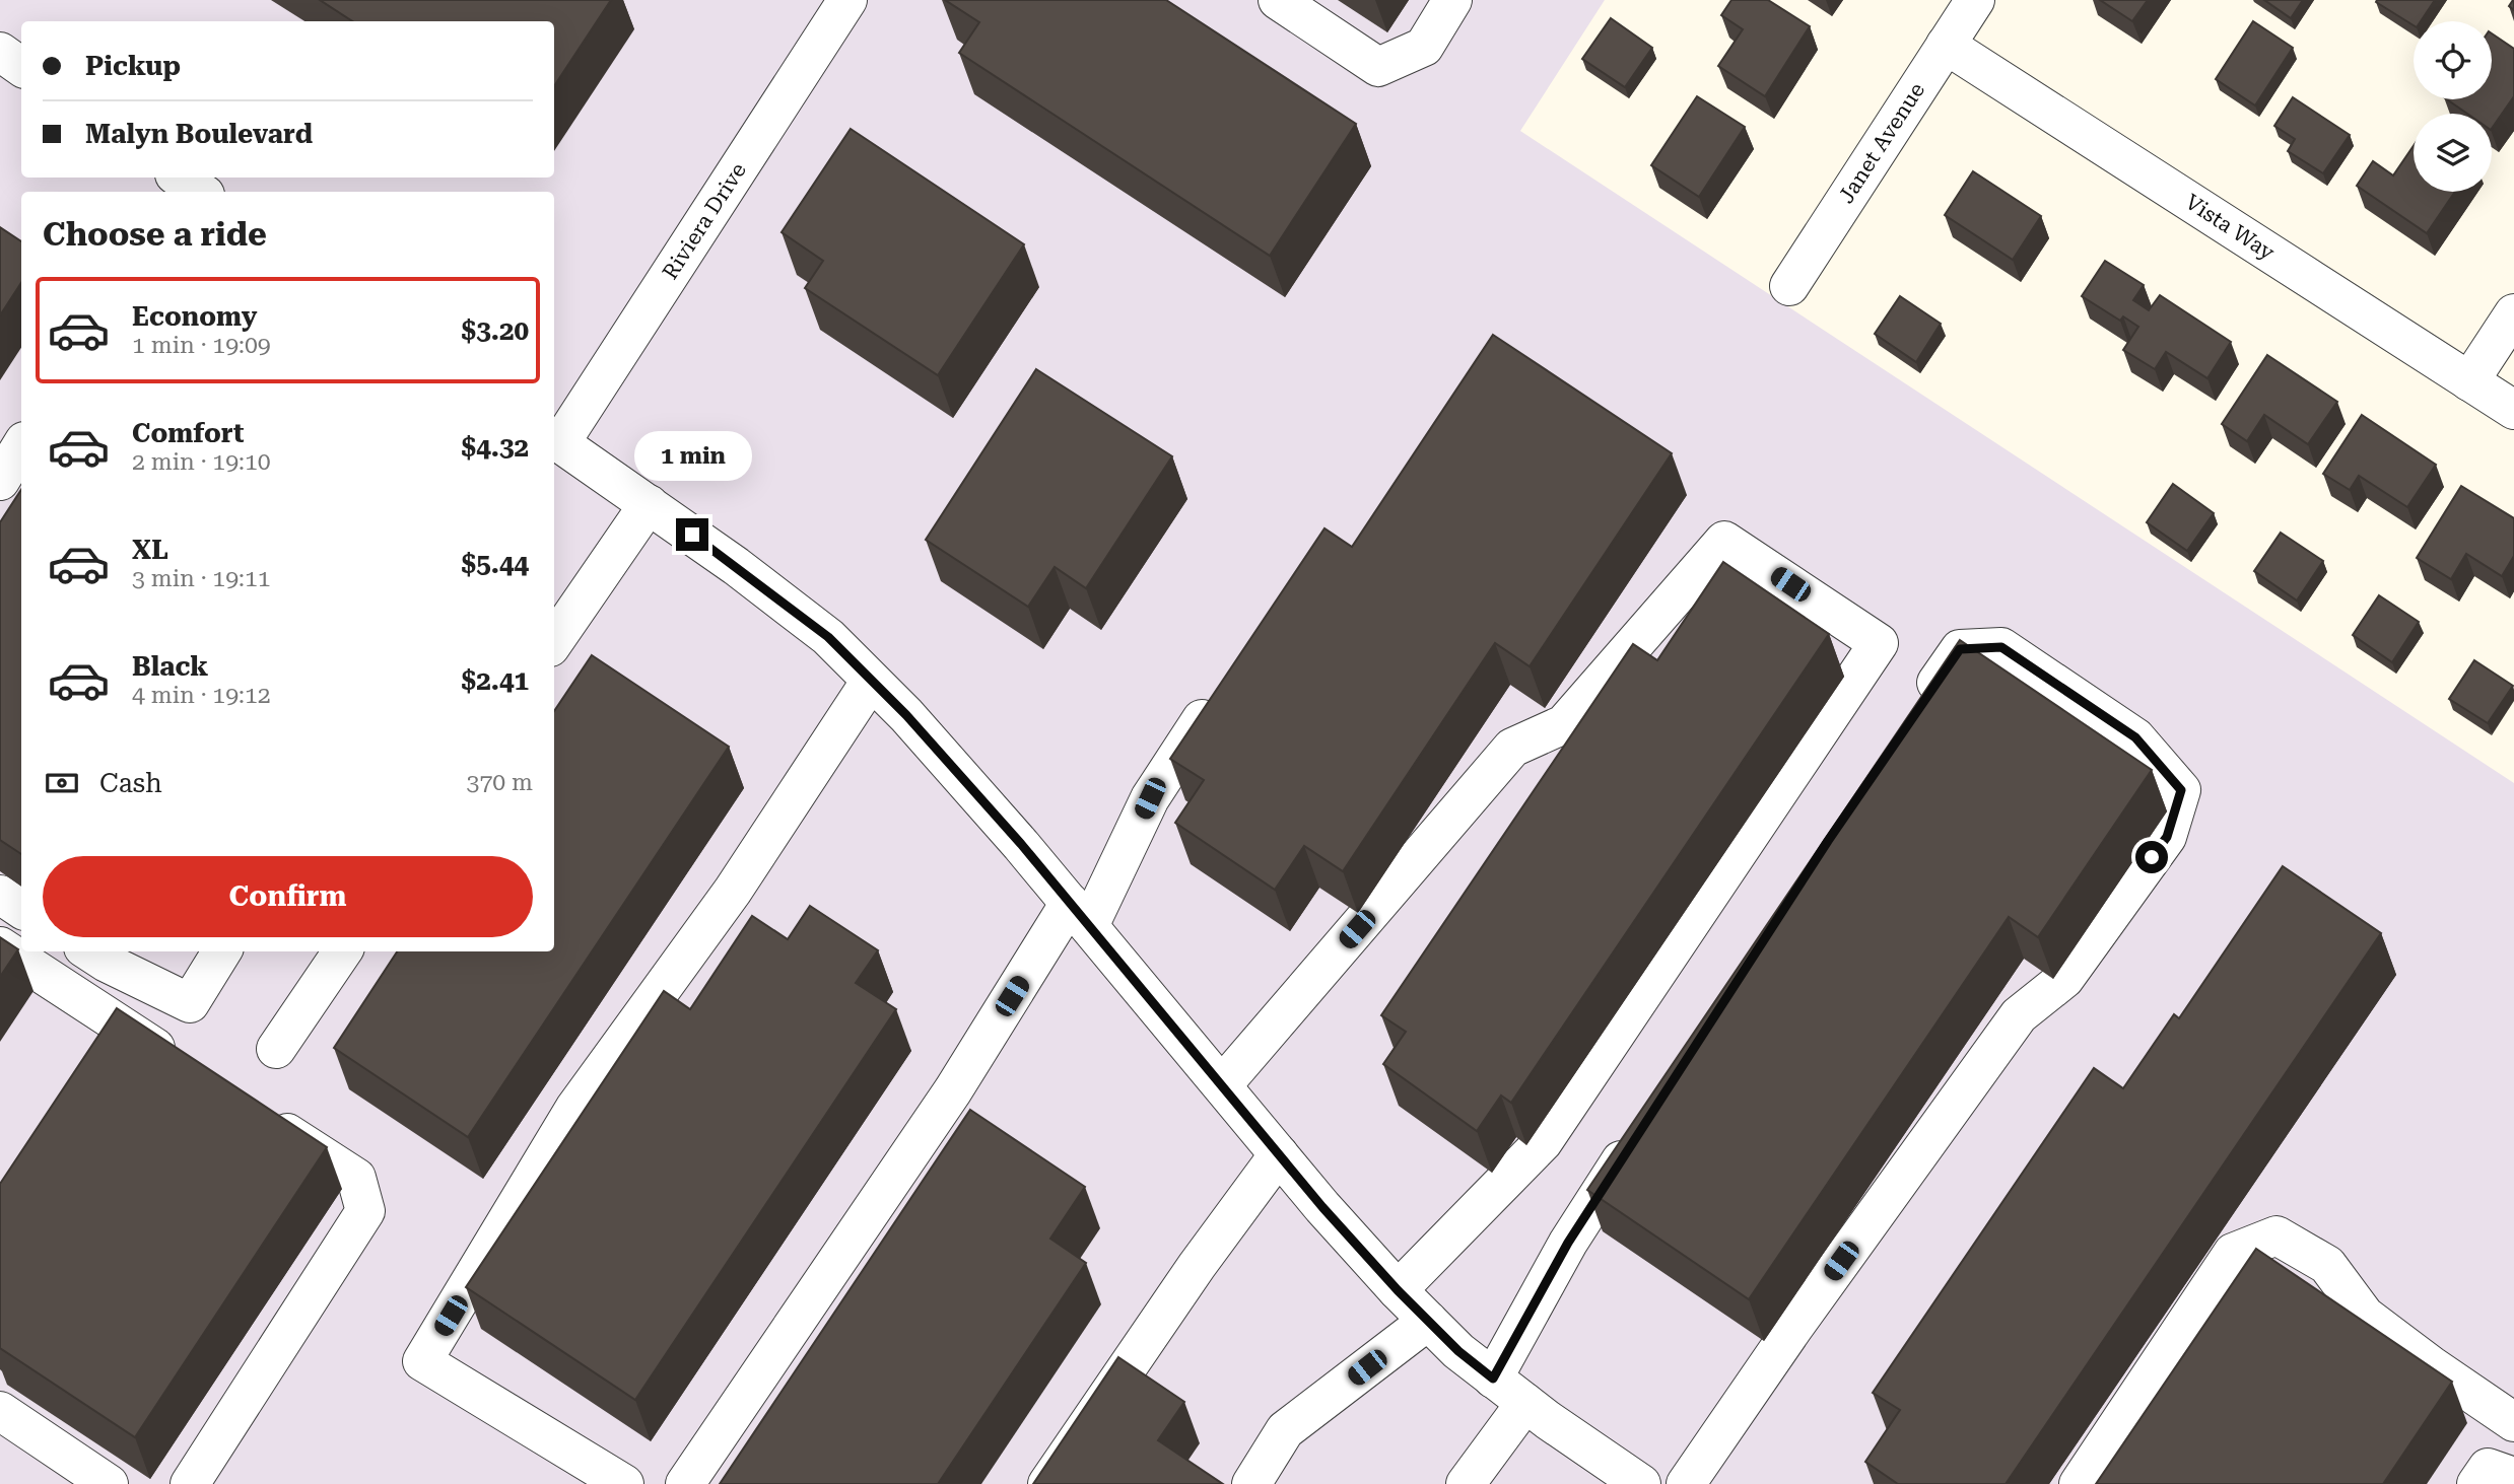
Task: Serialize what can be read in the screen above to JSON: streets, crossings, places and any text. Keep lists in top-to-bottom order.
{
  "streets": {
    "street": ["Janet Avenue", "Riviera Drive", "Vista Way"]
  },
  "crossings": [
    ["Janet Avenue", "Vista Way"]
  ],
  "page": {
    "banner": ["Pickup", "Malyn Boulevard"],
    "heading": "Choose a ride",
    "list": [
      {
        "name": "Economy",
        "note": "1 min · 19:09",
        "value": "$3.20"
      },
      {
        "name": "Comfort",
        "note": "2 min · 19:10",
        "value": "$4.32"
      },
      {
        "name": "XL",
        "note": "3 min · 19:11",
        "value": "$5.44"
      },
      {
        "name": "Black",
        "note": "4 min · 19:12",
        "value": "$2.41"
      }
    ],
    "bubble": "1 min",
    "pay": ["Cash", "370 m"],
    "buttons": "Confirm"
  }
}
